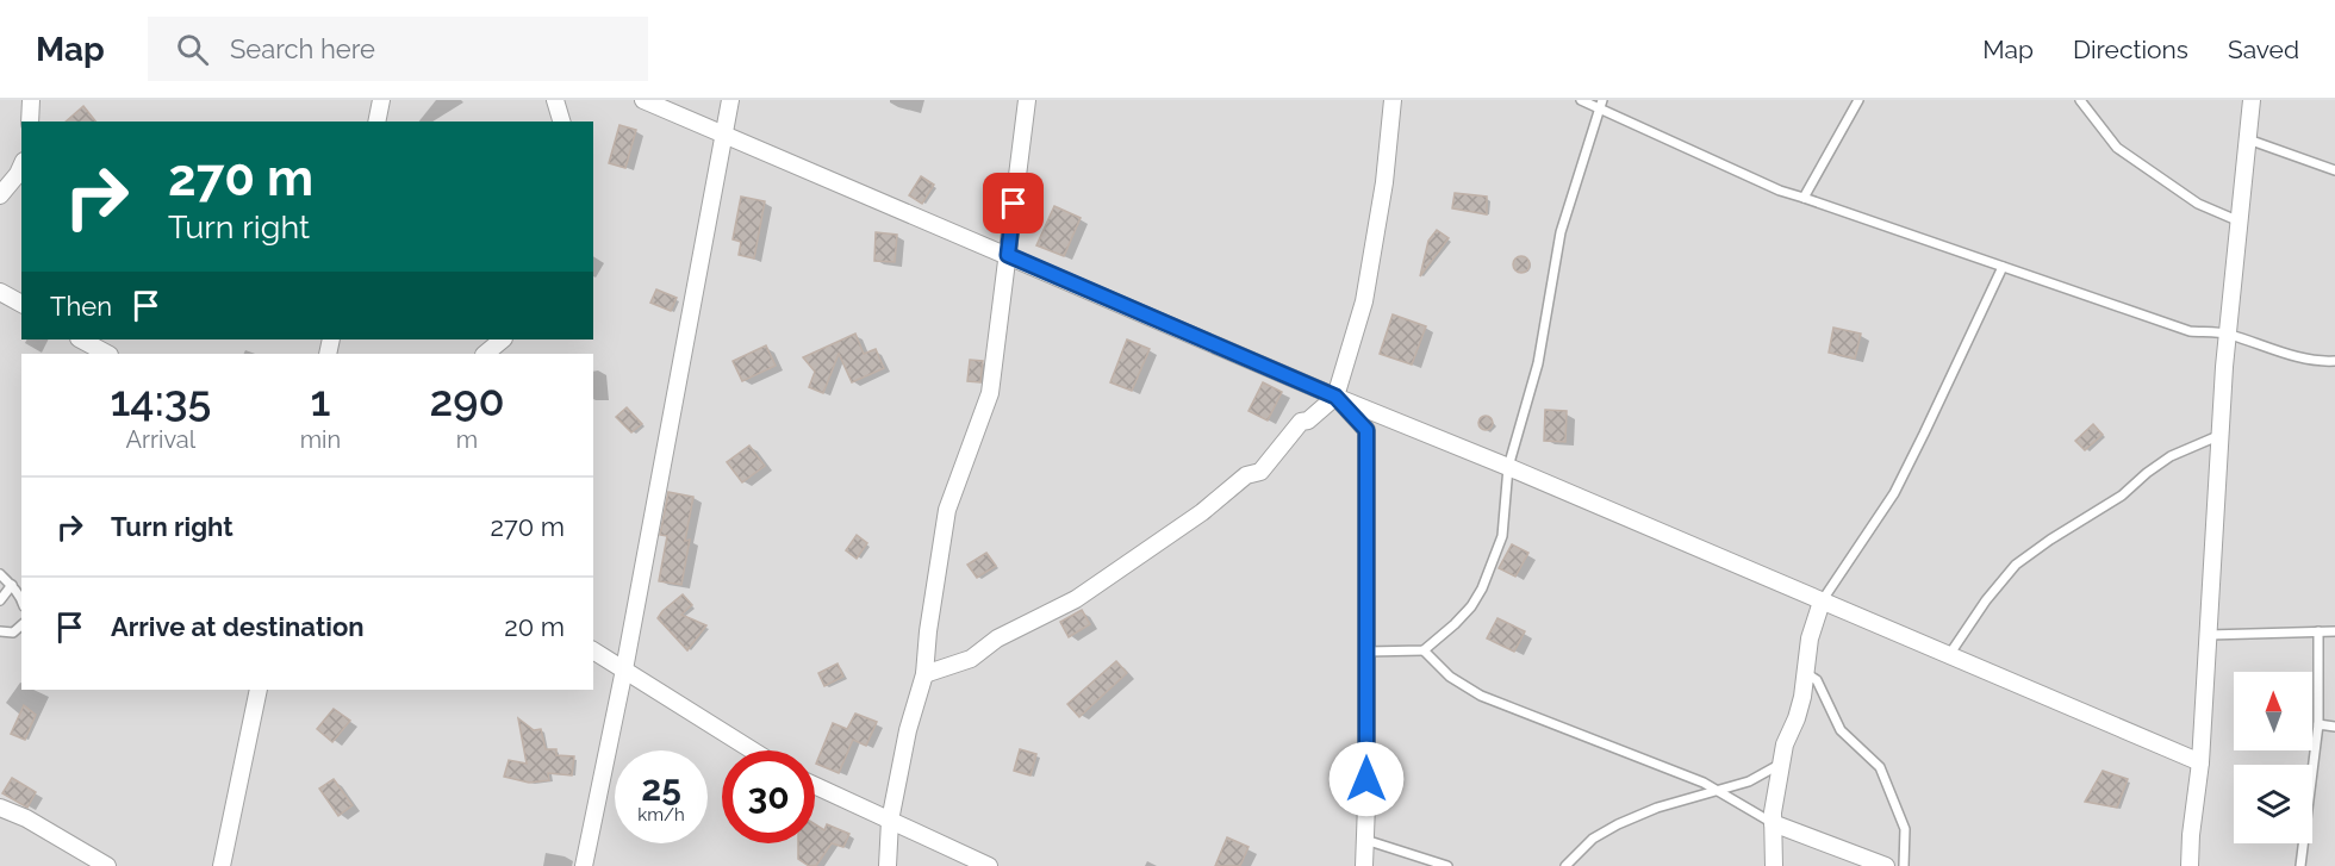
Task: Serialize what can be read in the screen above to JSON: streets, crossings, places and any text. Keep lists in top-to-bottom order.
{
  "north": "top",
  "page": {
    "header": "Map",
    "search": "Search here",
    "nav": ["Map", "Directions", "Saved"],
    "turn": ["270 m", "Turn right"],
    "then": "Then",
    "eta": [
      "14:35",
      "Arrival",
      "1",
      "min",
      "290",
      "m"
    ],
    "list": [
      {
        "name": "Turn right",
        "value": "270 m"
      },
      {
        "name": "Arrive at destination",
        "value": "20 m"
      }
    ],
    "speed": "25 km/h",
    "limit": "30"
  }
}
